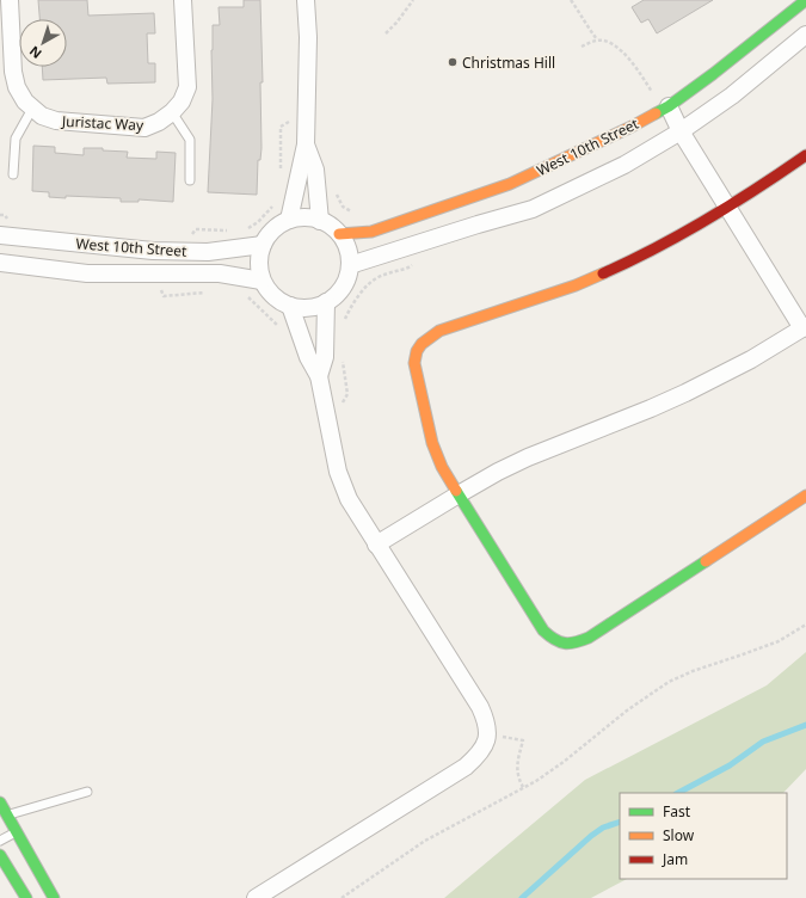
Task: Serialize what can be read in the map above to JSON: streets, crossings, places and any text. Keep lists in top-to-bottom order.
{
  "streets": {
    "street": ["Juristac Way", "West 10th Street"]
  },
  "places": ["Christmas Hill"],
  "legend": ["Fast", "Slow", "Jam"],
  "north": "bottom left"
}
